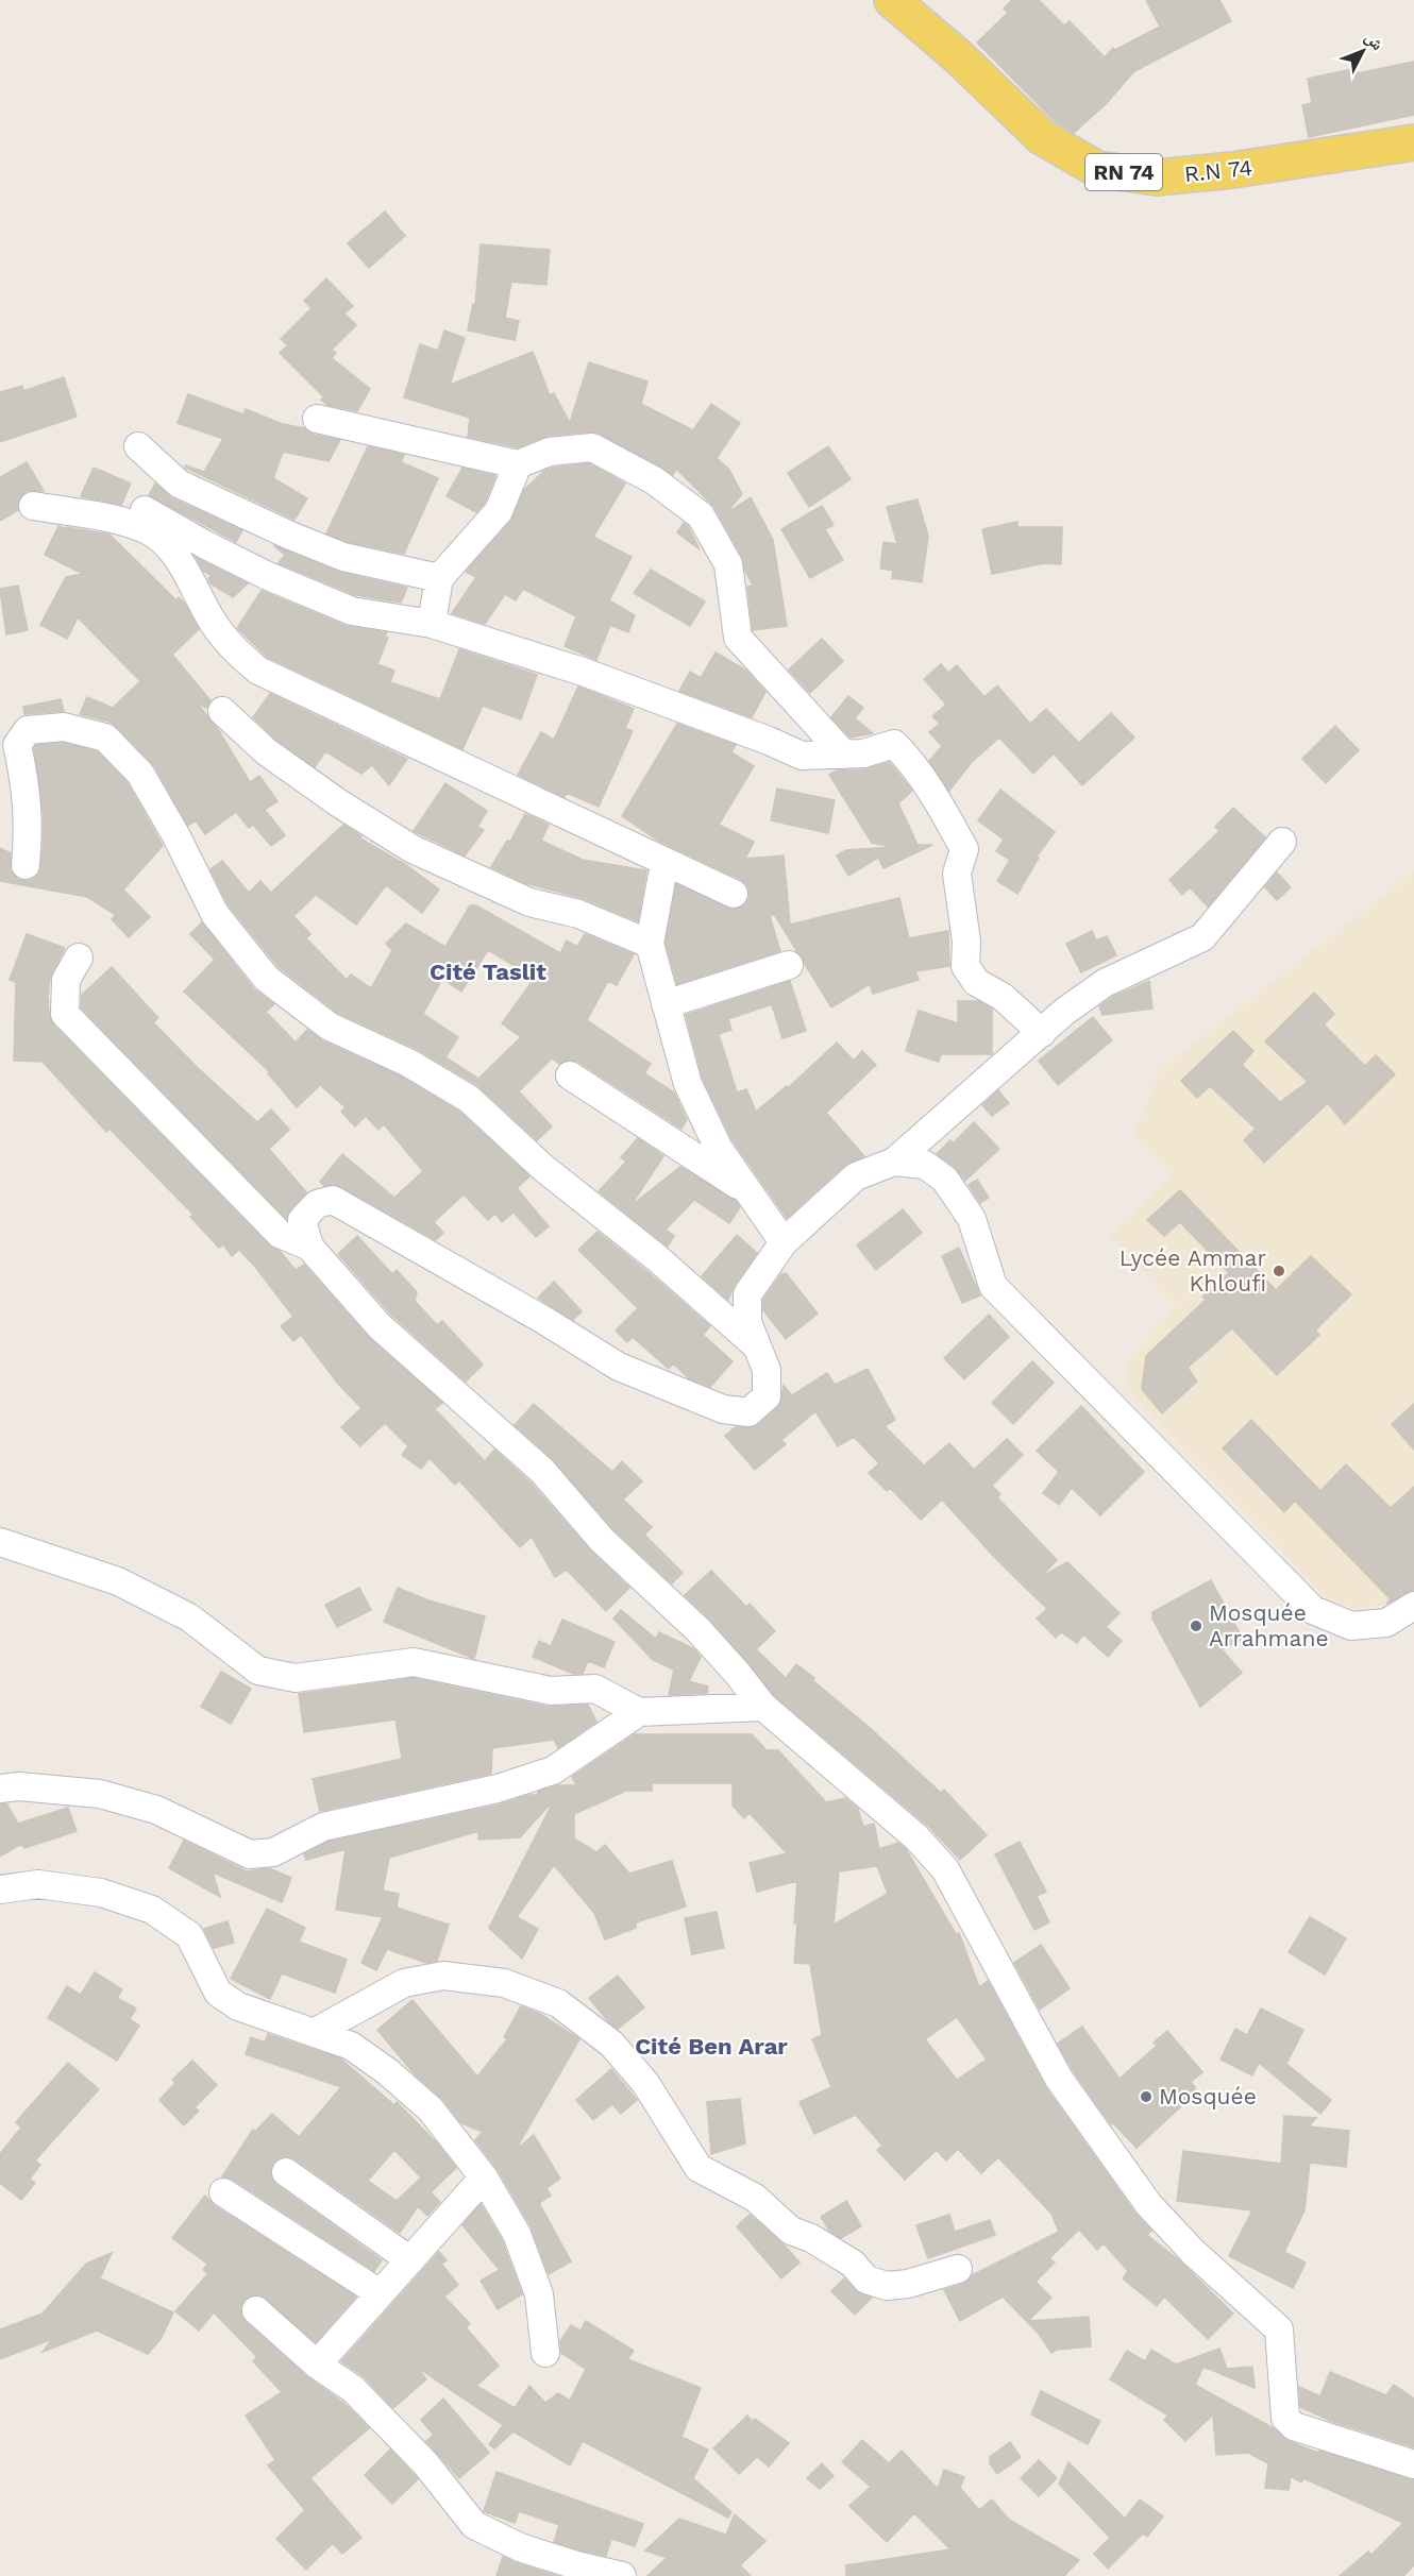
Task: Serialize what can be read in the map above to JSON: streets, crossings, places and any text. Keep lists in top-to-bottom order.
{
  "streets": {
    "main road": ["R.N 74", "RN 74"]
  },
  "districts": ["Cité Taslit", "Cité Ben Arar"],
  "places": ["Lycée Ammar Khloufi", "Mosquée Arrahmane", "Mosquée"],
  "north": "top right"
}
